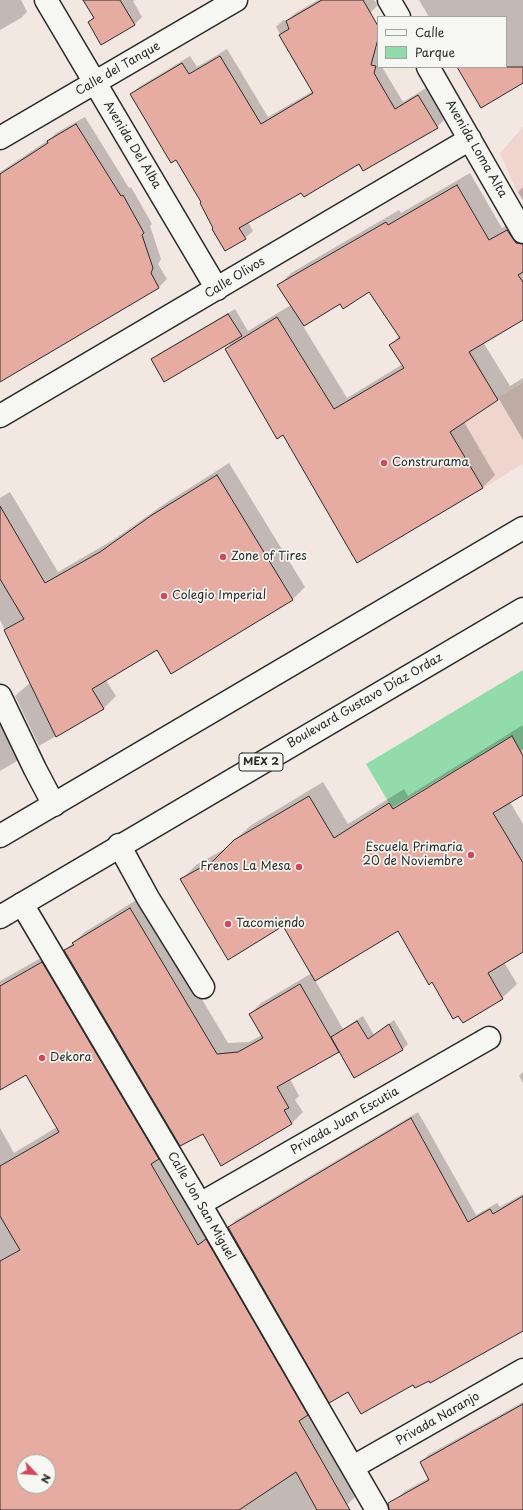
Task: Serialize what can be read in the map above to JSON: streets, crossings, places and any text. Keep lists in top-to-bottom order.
{
  "streets": {
    "street": [
      "Calle del Tanque",
      "Avenida Del Alba",
      "Avenida Loma Alta",
      "Calle Olivos",
      "Boulevard Gustavo Díaz Ordaz",
      "MEX 2",
      "Privada Juan Escutia",
      "Calle Jon San Miguel",
      "Privada Naranjo"
    ]
  },
  "crossings": [
    ["Calle del Tanque", "Avenida Del Alba"],
    ["Avenida Del Alba", "Calle Olivos"],
    ["Avenida Loma Alta", "Calle Olivos"],
    ["Boulevard Gustavo Díaz Ordaz", "Calle Jon San Miguel"],
    ["Privada Juan Escutia", "Calle Jon San Miguel"],
    ["Calle Jon San Miguel", "Privada Naranjo"]
  ],
  "places": [
    "Construrama",
    "Zone of Tires",
    "Colegio Imperial",
    "Escuela Primaria 20 de Noviembre",
    "Frenos La Mesa",
    "Tacomiendo",
    "Dekora"
  ],
  "legend": ["Calle", "Parque"],
  "north": "bottom right"
}
